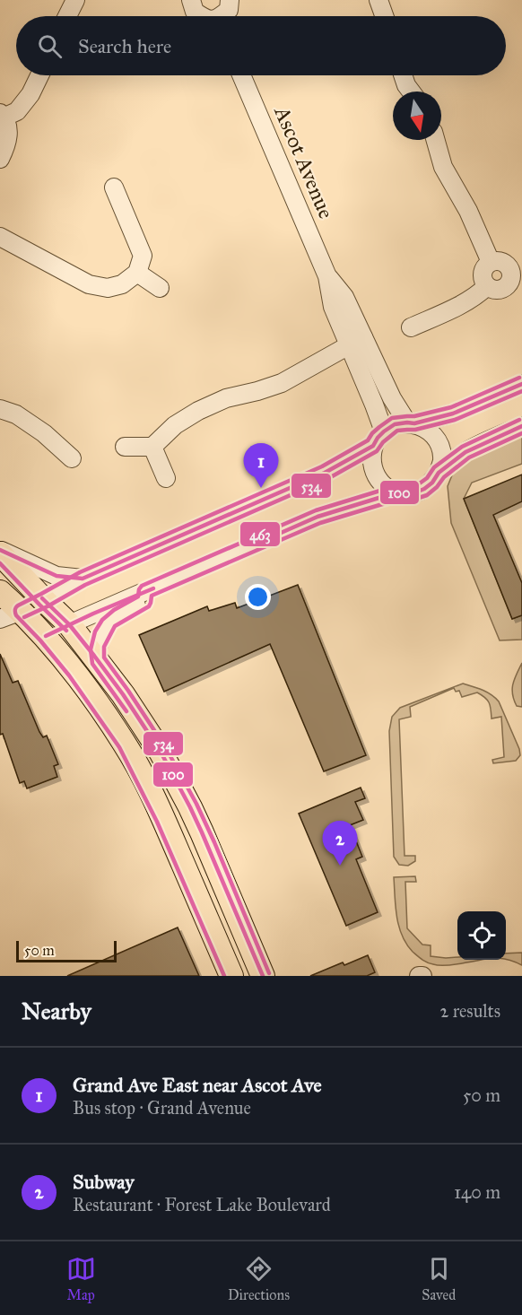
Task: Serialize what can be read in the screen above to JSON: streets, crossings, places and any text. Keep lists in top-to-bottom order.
{
  "streets": {
    "street": ["Ascot Avenue"]
  },
  "lines": ["transit line 463", "transit line 100", "transit line 534"],
  "scale_bar": "50 m",
  "north": "bottom",
  "page": {
    "search": "Search here",
    "pins": ["1", "2"],
    "scale": "50 m",
    "heading": ["Nearby", "2 results"],
    "list": [
      {
        "mark": "1",
        "name": "Grand Ave East near Ascot Ave",
        "note": "Bus stop · Grand Avenue",
        "value": "50 m"
      },
      {
        "mark": "2",
        "name": "Subway",
        "note": "Restaurant · Forest Lake Boulevard",
        "value": "140 m"
      }
    ],
    "nav": ["Map", "Directions", "Saved"]
  }
}
